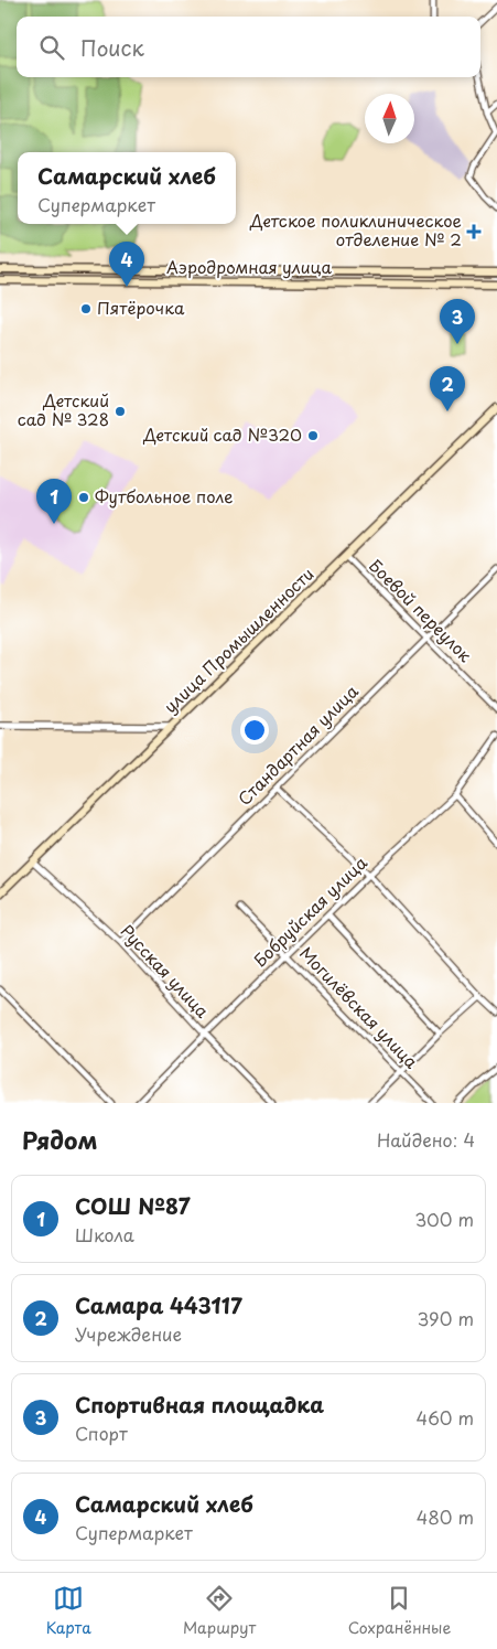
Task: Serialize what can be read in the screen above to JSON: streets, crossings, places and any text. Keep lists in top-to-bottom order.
{
  "streets": {
    "main road": ["Аэродромная улица", "улица Промышленности"],
    "street": [
      "Боевой переулок",
      "Стандартная улица",
      "Бобруйская улица",
      "Русская улица",
      "Могилёвская улица"
    ]
  },
  "crossings": [
    ["Боевой переулок", "улица Промышленности"],
    ["Боевой переулок", "Стандартная улица"],
    ["улица Промышленности", "Русская улица"],
    ["Стандартная улица", "Русская улица"],
    ["Бобруйская улица", "Русская улица"],
    ["Бобруйская улица", "Могилёвская улица"]
  ],
  "places": {
    "health": ["Детское поликлиническое отделение № 2"],
    "other": [
      "Пятёрочка",
      "Детский сад № 328",
      "Детский сад №320",
      "Футбольное поле"
    ]
  },
  "north": "top",
  "page": {
    "search": "Поиск",
    "popup": ["Самарский хлеб", "Супермаркет"],
    "pins": [
      "4",
      "3",
      "2",
      "1"
    ],
    "heading": ["Рядом", "Найдено: 4"],
    "list": [
      {
        "mark": "1",
        "name": "СОШ №87",
        "note": "Школа",
        "value": "300 m"
      },
      {
        "mark": "2",
        "name": "Самара 443117",
        "note": "Учреждение",
        "value": "390 m"
      },
      {
        "mark": "3",
        "name": "Спортивная площадка",
        "note": "Спорт",
        "value": "460 m"
      },
      {
        "mark": "4",
        "name": "Самарский хлеб",
        "note": "Супермаркет",
        "value": "480 m"
      }
    ],
    "nav": ["Карта", "Маршрут", "Сохранённые"]
  }
}
